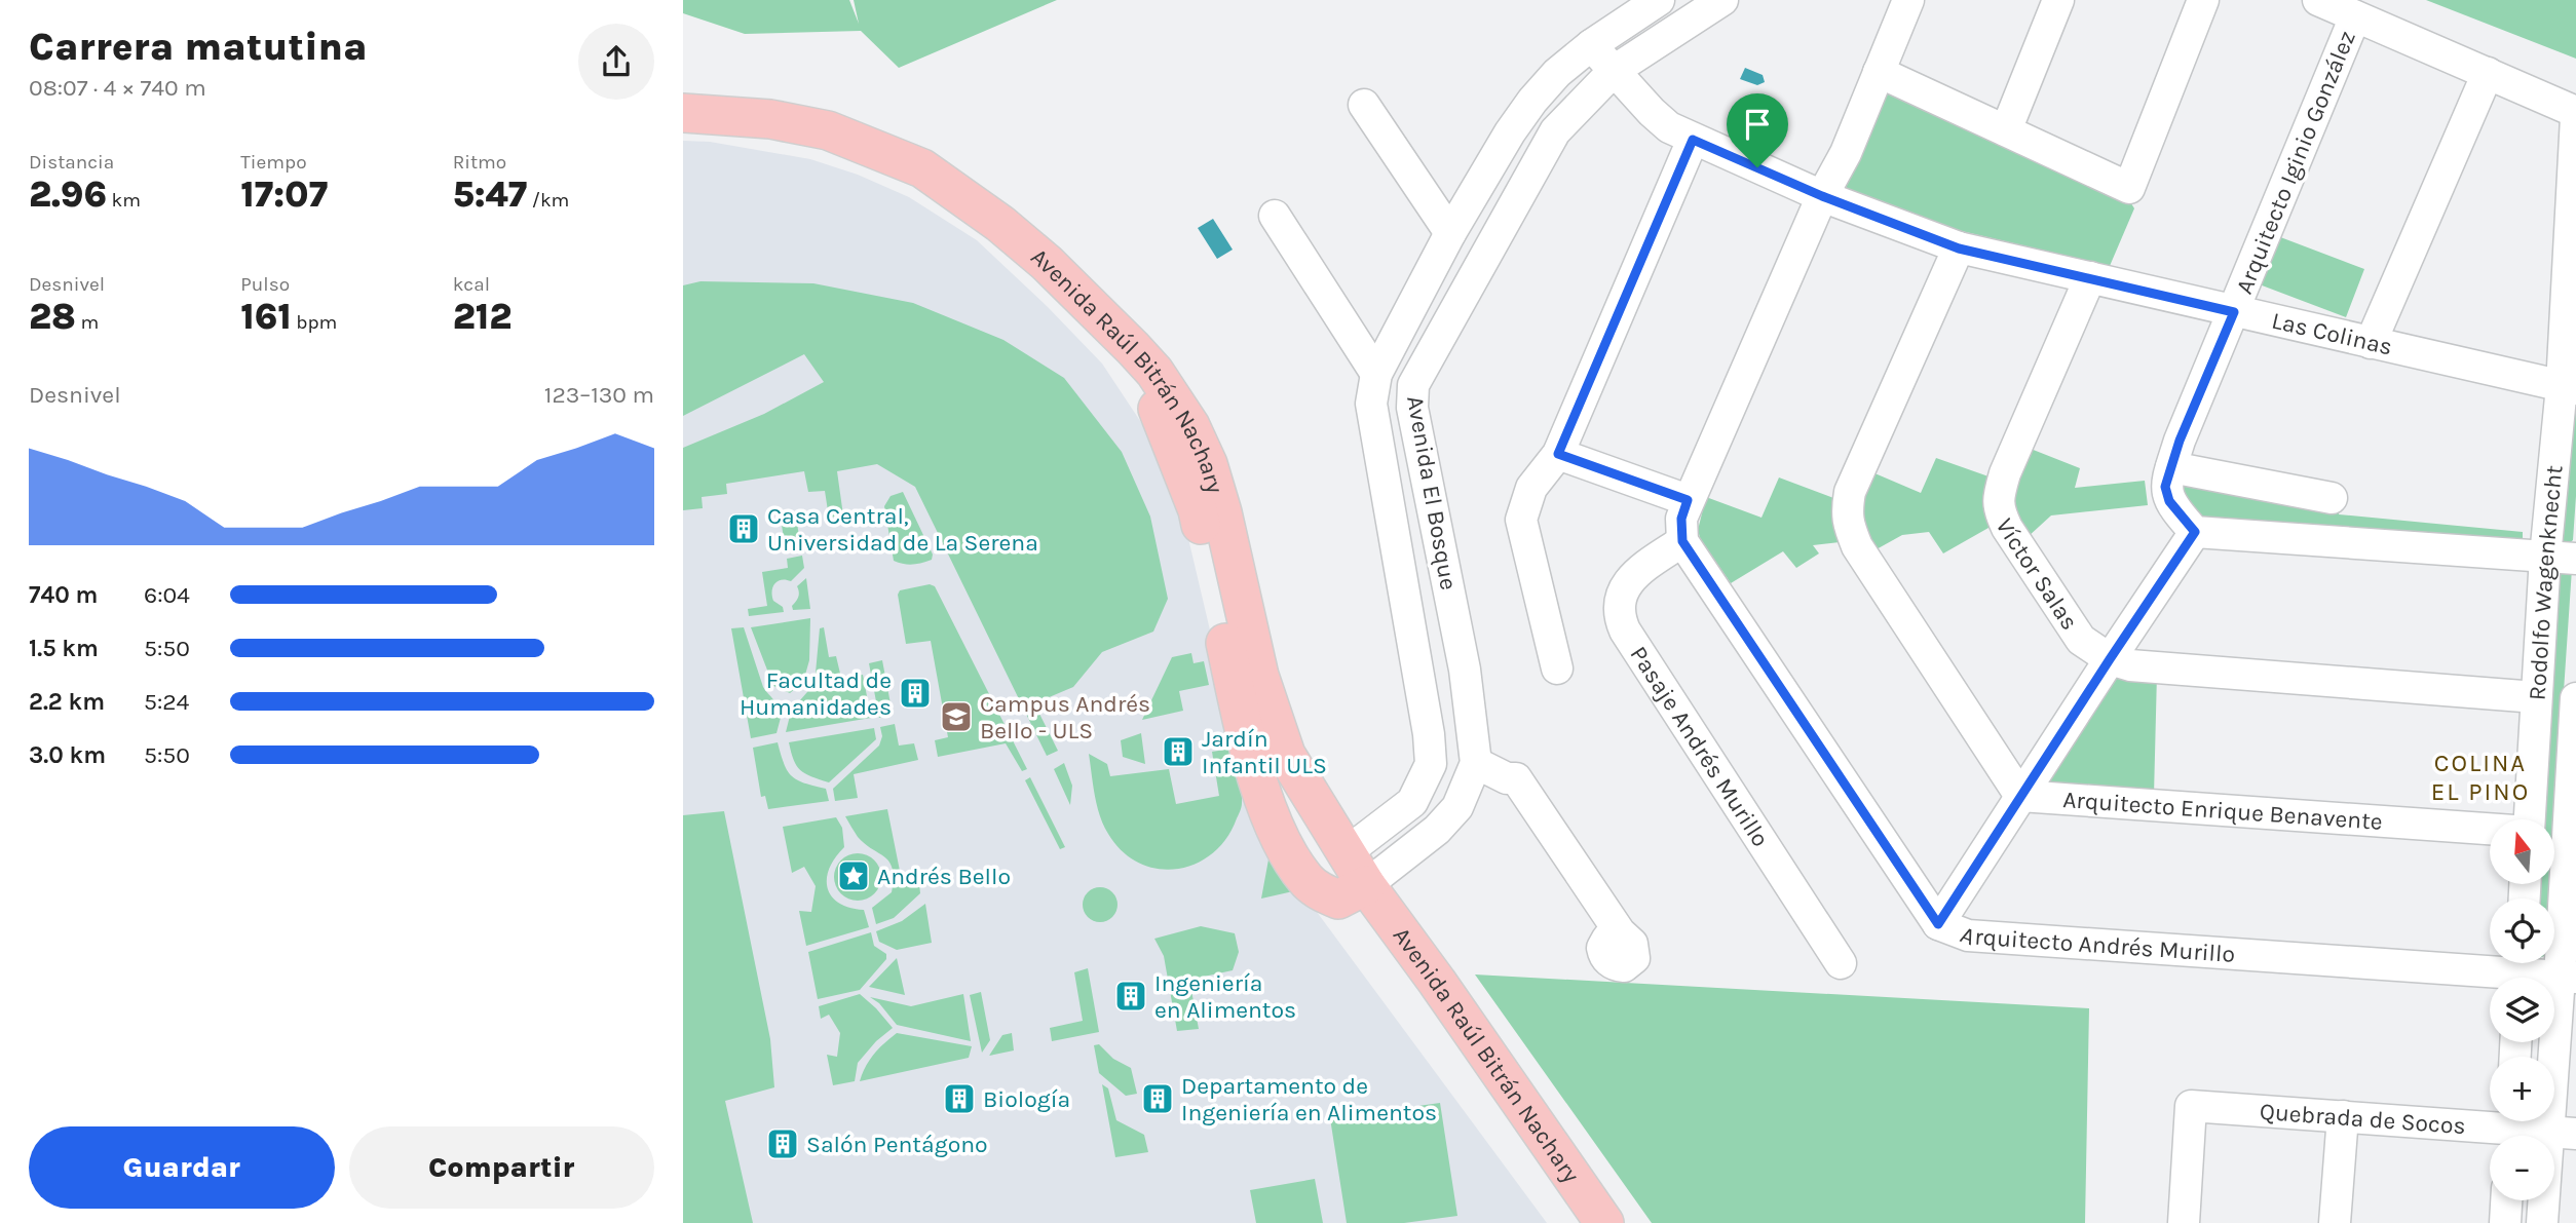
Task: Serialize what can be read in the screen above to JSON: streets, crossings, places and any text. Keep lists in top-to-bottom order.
{
  "streets": {
    "main road": ["Avenida Raúl Bitrán Nachary"],
    "street": [
      "Arquitecto Iginio González",
      "Las Colinas",
      "Avenida El Bosque",
      "Víctor Salas",
      "Rodolfo Wagenknecht",
      "Pasaje Andrés Murillo",
      "Arquitecto Enrique Benavente",
      "Arquitecto Andrés Murillo",
      "Quebrada de Socos"
    ]
  },
  "crossings": [
    ["Arquitecto Iginio González", "Las Colinas"],
    ["Las Colinas", "Avenida El Bosque"],
    ["Las Colinas", "Víctor Salas"],
    ["Las Colinas", "Rodolfo Wagenknecht"],
    ["Avenida Raúl Bitrán Nachary", "Avenida El Bosque"],
    ["Víctor Salas", "Rodolfo Wagenknecht"],
    ["Rodolfo Wagenknecht", "Arquitecto Andrés Murillo"],
    ["Rodolfo Wagenknecht", "Quebrada de Socos"],
    ["Pasaje Andrés Murillo", "Arquitecto Andrés Murillo"]
  ],
  "districts": ["COLINA EL PINO"],
  "places": {
    "building": [
      "Casa Central, Universidad de La Serena",
      "Facultad de Humanidades",
      "Jardín Infantil ULS",
      "Ingeniería en Alimentos",
      "Biología",
      "Departamento de Ingeniería en Alimentos",
      "Salón Pentágono"
    ],
    "school or university": ["Campus Andrés Bello - ULS"],
    "place": ["Andrés Bello"]
  },
  "north": "top",
  "page": {
    "heading": ["Carrera matutina", "08:07 · 4 × 740 m"],
    "stats": [
      ["Distancia", "2.96 km"],
      ["Tiempo", "17:07"],
      ["Ritmo", "5:47 /km"],
      ["Desnivel", "28 m"],
      ["Pulso", "161 bpm"],
      ["kcal", "212"]
    ],
    "chart": ["Desnivel", "123–130 m"],
    "list": [
      {
        "name": "740 m",
        "note": "6:04"
      },
      {
        "name": "1.5 km",
        "note": "5:50"
      },
      {
        "name": "2.2 km",
        "note": "5:24"
      },
      {
        "name": "3.0 km",
        "note": "5:50"
      }
    ],
    "map_buttons": ["+", "−"],
    "buttons": ["Guardar", "Compartir"]
  }
}
